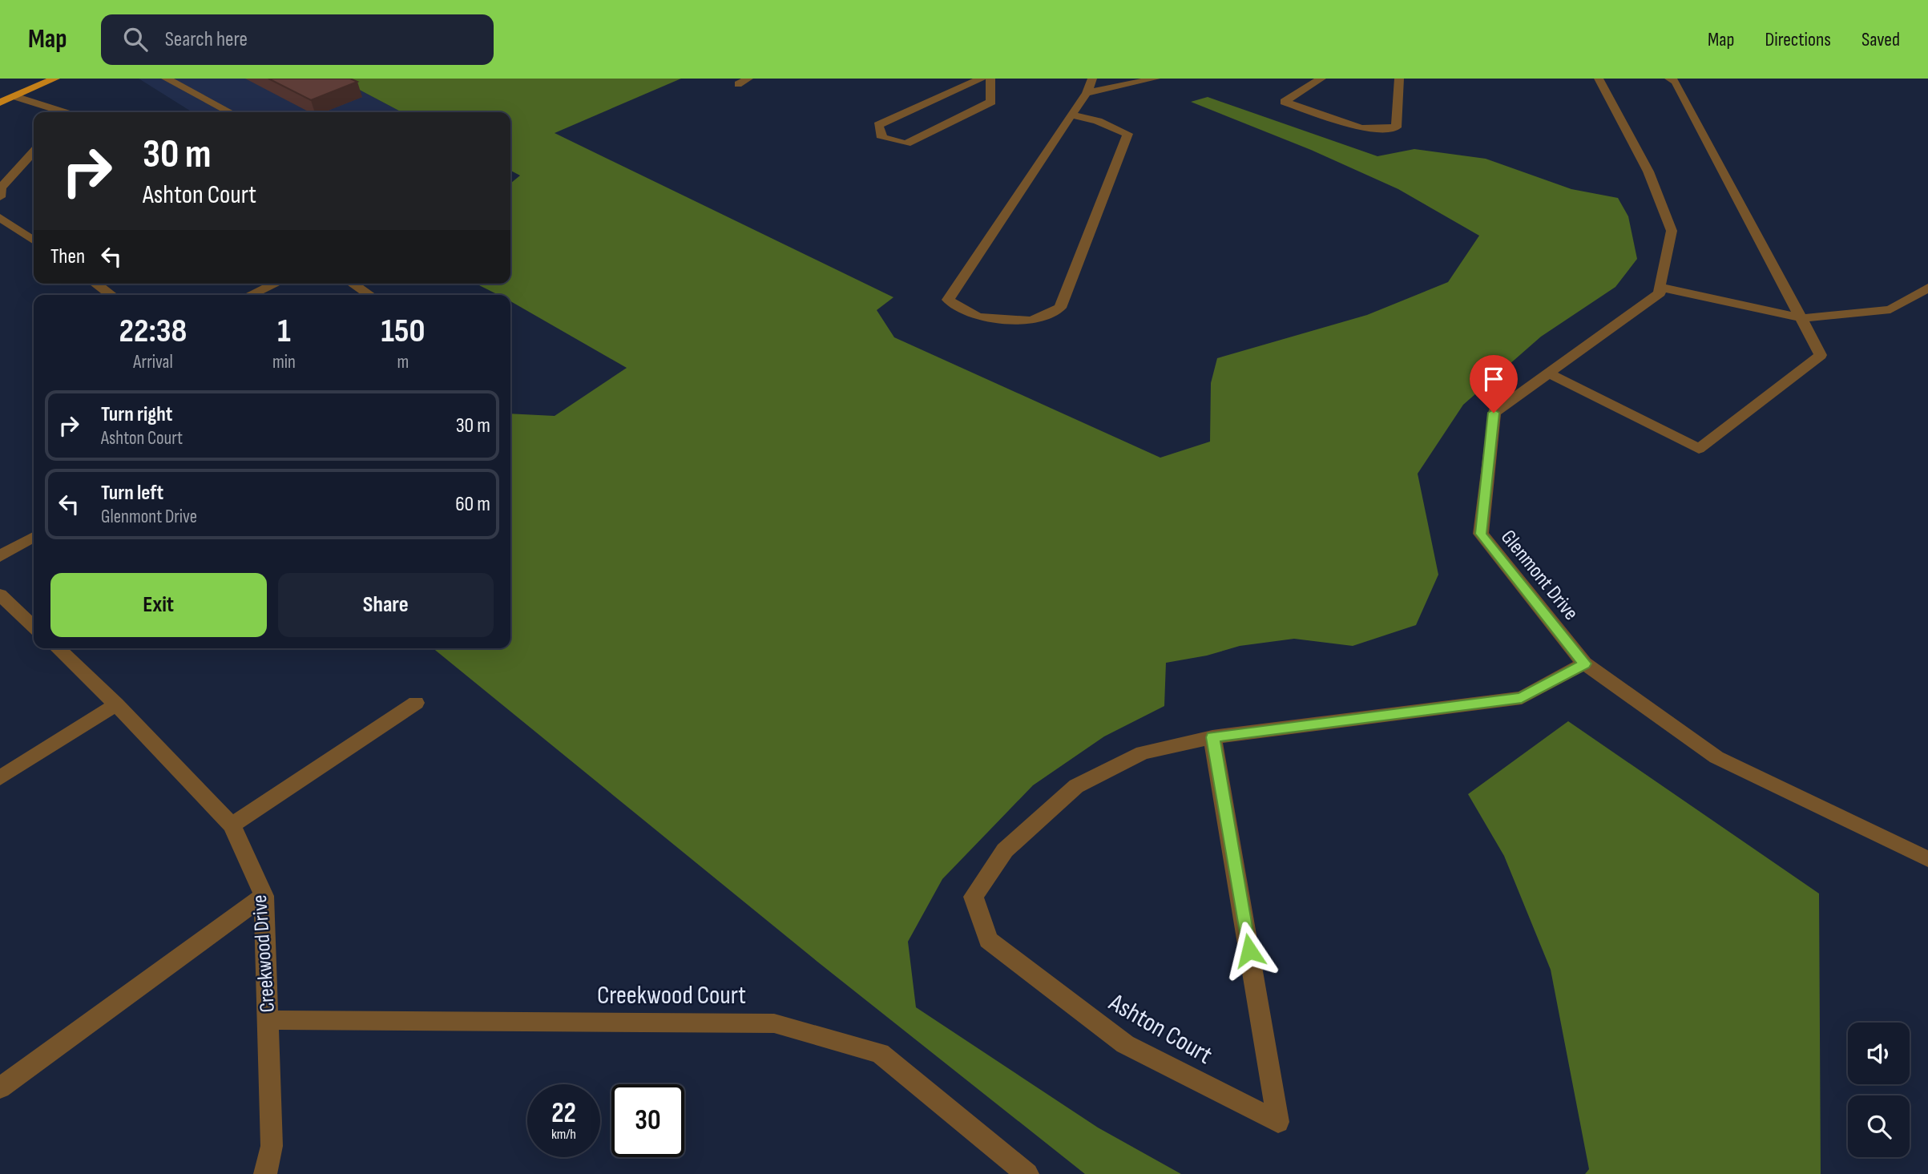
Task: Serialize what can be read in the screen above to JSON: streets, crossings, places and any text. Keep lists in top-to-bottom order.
{
  "streets": {
    "street": [
      "Glenmont Drive",
      "Creekwood Drive",
      "Creekwood Court",
      "Ashton Court"
    ]
  },
  "crossings": [
    ["Glenmont Drive", "Ashton Court"],
    ["Creekwood Drive", "Creekwood Court"]
  ],
  "page": {
    "header": "Map",
    "search": "Search here",
    "nav": ["Map", "Directions", "Saved"],
    "turn": ["30 m", "Ashton Court"],
    "then": "Then",
    "eta": [
      "22:38",
      "Arrival",
      "1",
      "min",
      "150",
      "m"
    ],
    "list": [
      {
        "name": "Turn right",
        "note": "Ashton Court",
        "value": "30 m"
      },
      {
        "name": "Turn left",
        "note": "Glenmont Drive",
        "value": "60 m"
      }
    ],
    "buttons": ["Exit", "Share"],
    "speed": "22 km/h",
    "limit": "30"
  }
}
